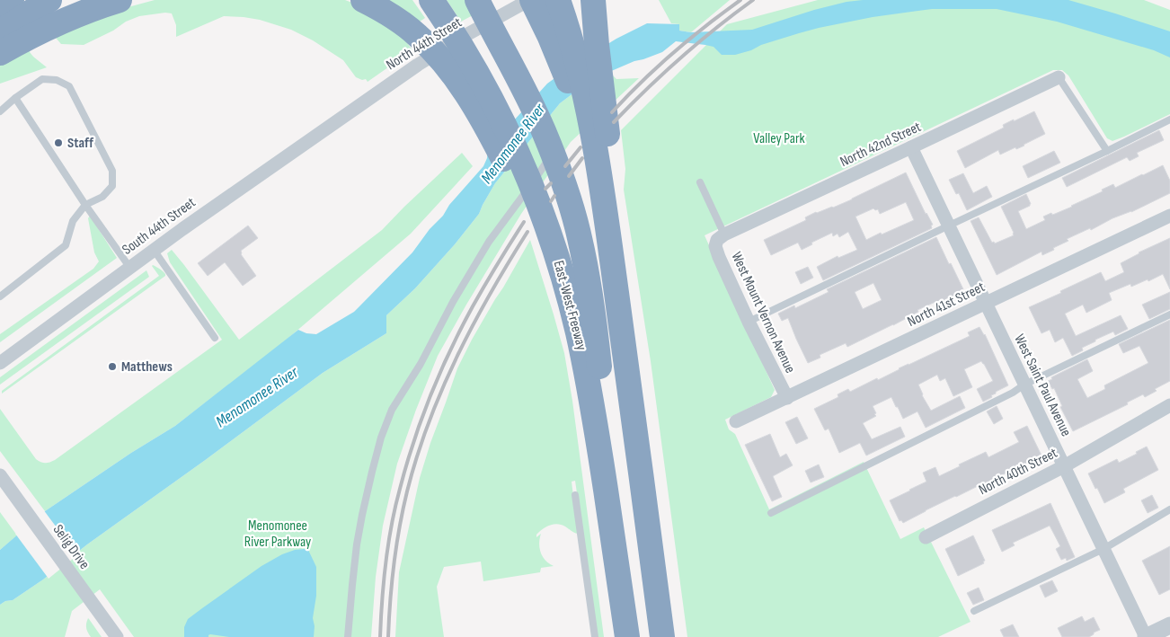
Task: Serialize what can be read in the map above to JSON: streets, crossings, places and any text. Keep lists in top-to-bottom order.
{
  "streets": {
    "highway": ["East-West Freeway"],
    "street": [
      "North 44th Street",
      "North 42nd Street",
      "South 44th Street",
      "North 41st Street",
      "West Mount Vernon Avenue",
      "West Saint Paul Avenue",
      "North 40th Street",
      "Selig Drive"
    ]
  },
  "crossings": [
    ["North 44th Street", "South 44th Street"],
    ["North 42nd Street", "West Mount Vernon Avenue"],
    ["North 42nd Street", "West Saint Paul Avenue"],
    ["North 41st Street", "West Mount Vernon Avenue"],
    ["North 41st Street", "West Saint Paul Avenue"],
    ["West Saint Paul Avenue", "North 40th Street"]
  ],
  "water": ["Menomonee River"],
  "parks": ["Valley Park", "Menomonee River Parkway"],
  "places": ["Staff", "Matthews"]
}
